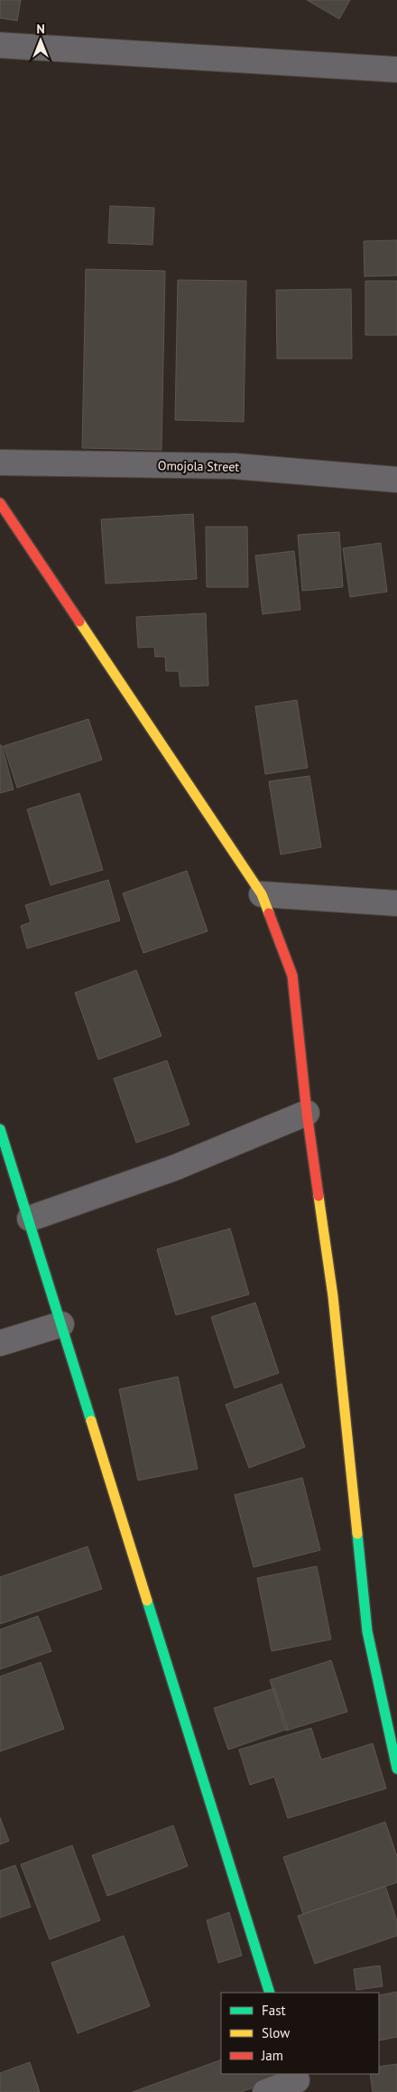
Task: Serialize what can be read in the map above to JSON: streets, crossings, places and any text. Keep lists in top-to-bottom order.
{
  "streets": {
    "street": ["Omojola Street"]
  },
  "legend": ["Fast", "Slow", "Jam"],
  "north": "top"
}
